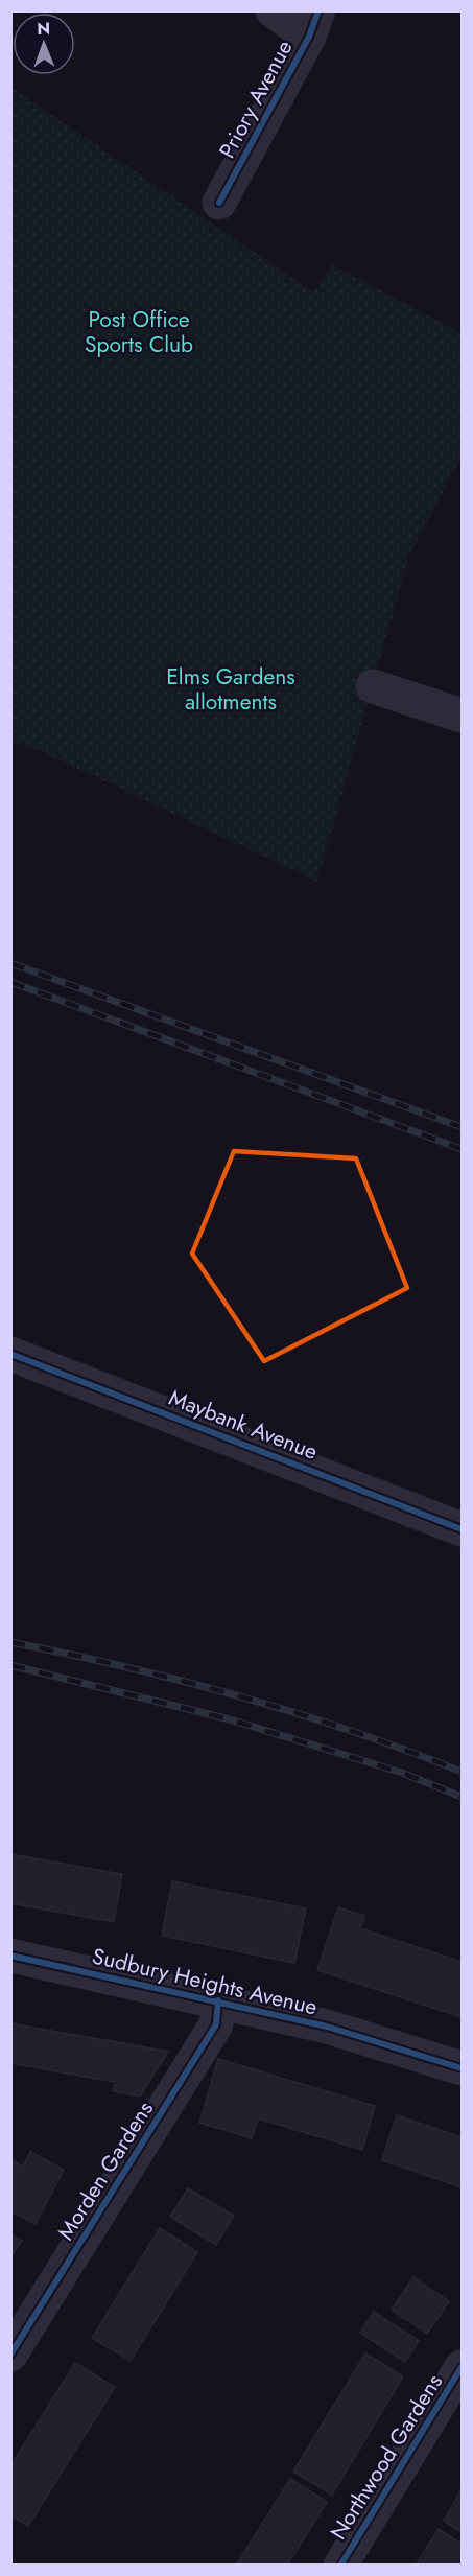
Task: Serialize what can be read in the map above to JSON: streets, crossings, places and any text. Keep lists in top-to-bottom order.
{
  "streets": {
    "street": [
      "Priory Avenue",
      "Maybank Avenue",
      "Sudbury Heights Avenue",
      "Morden Gardens",
      "Northwood Gardens"
    ]
  },
  "crossings": [
    ["Sudbury Heights Avenue", "Morden Gardens"]
  ],
  "parks": ["Post Office Sports Club", "Elms Gardens allotments"],
  "north": "top"
}
